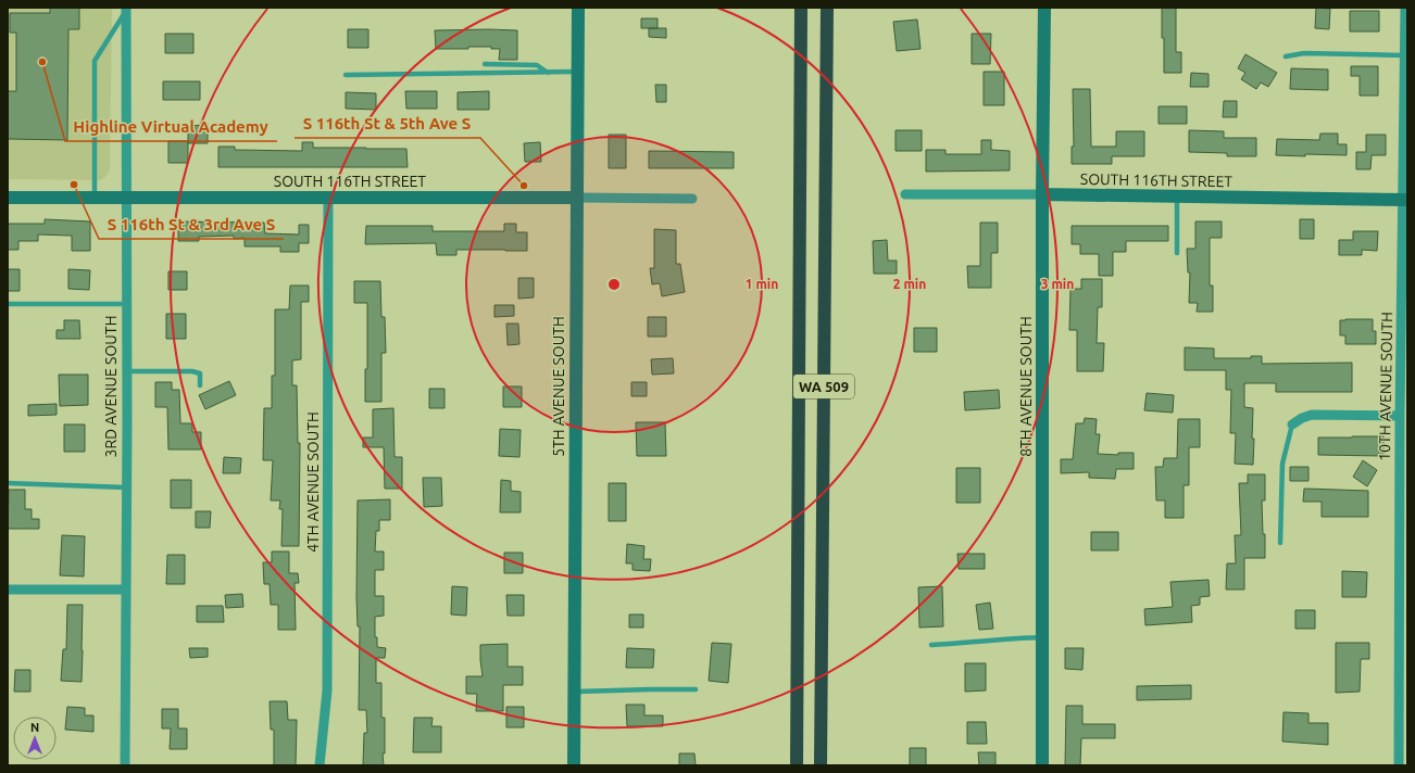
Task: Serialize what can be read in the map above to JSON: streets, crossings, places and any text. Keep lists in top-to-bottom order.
{
  "streets": {
    "highway": ["WA 509"],
    "street": [
      "SOUTH 116TH STREET",
      "3RD AVENUE SOUTH",
      "5TH AVENUE SOUTH",
      "8TH AVENUE SOUTH",
      "10TH AVENUE SOUTH",
      "4TH AVENUE SOUTH"
    ]
  },
  "crossings": [
    ["SOUTH 116TH STREET", "3RD AVENUE SOUTH"],
    ["SOUTH 116TH STREET", "5TH AVENUE SOUTH"],
    ["SOUTH 116TH STREET", "8TH AVENUE SOUTH"],
    ["SOUTH 116TH STREET", "10TH AVENUE SOUTH"],
    ["SOUTH 116TH STREET", "4TH AVENUE SOUTH"]
  ],
  "places": ["Highline Virtual Academy", "S 116th St & 3rd Ave S", "S 116th St & 5th Ave S"],
  "north": "top",
  "rings": ["1 min", "2 min", "3 min"]
}
